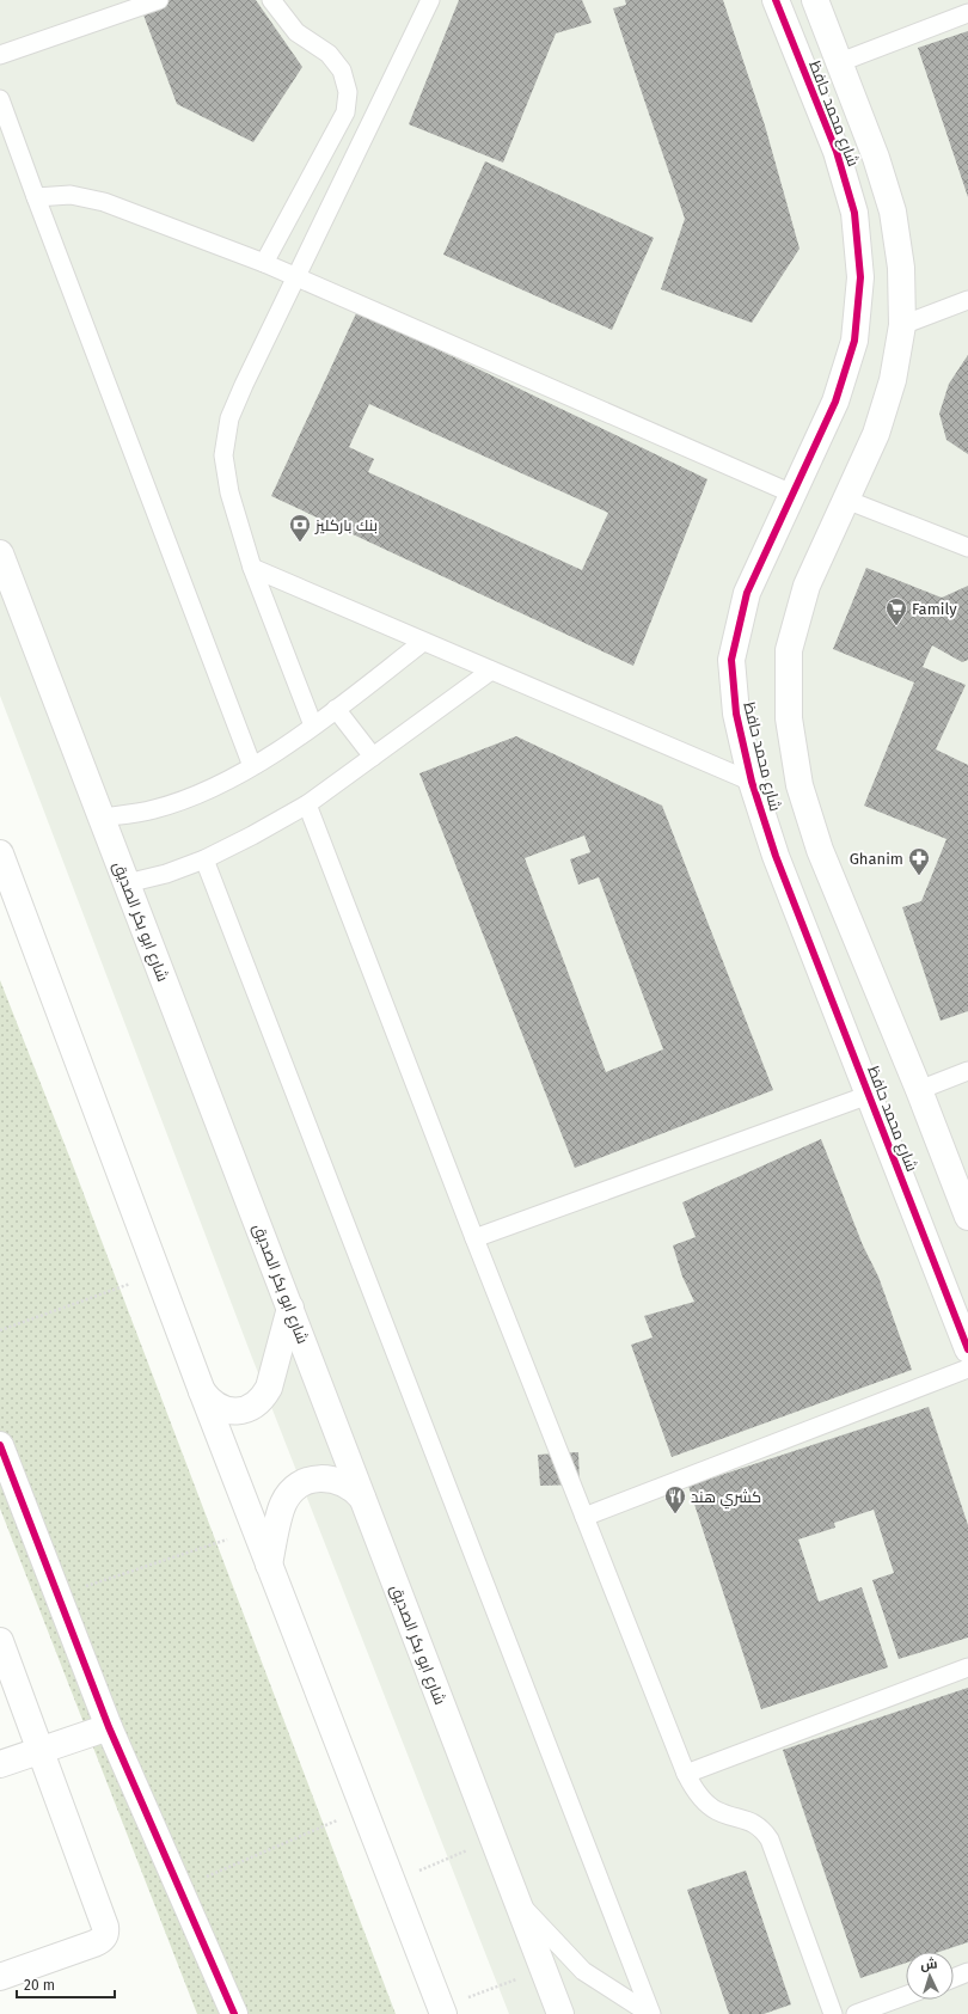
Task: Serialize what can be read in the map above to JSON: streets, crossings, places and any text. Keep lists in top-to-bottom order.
{
  "streets": {
    "street": ["شارع محمد حافظ", "شارع ابو بكر الصديق"]
  },
  "places": {
    "bank": ["بنك باركليز"],
    "supermarket": ["Family"],
    "pharmacy": ["Ghanim"],
    "restaurant": ["كشري هند"]
  },
  "scale_bar": "20 m",
  "north": "top"
}
